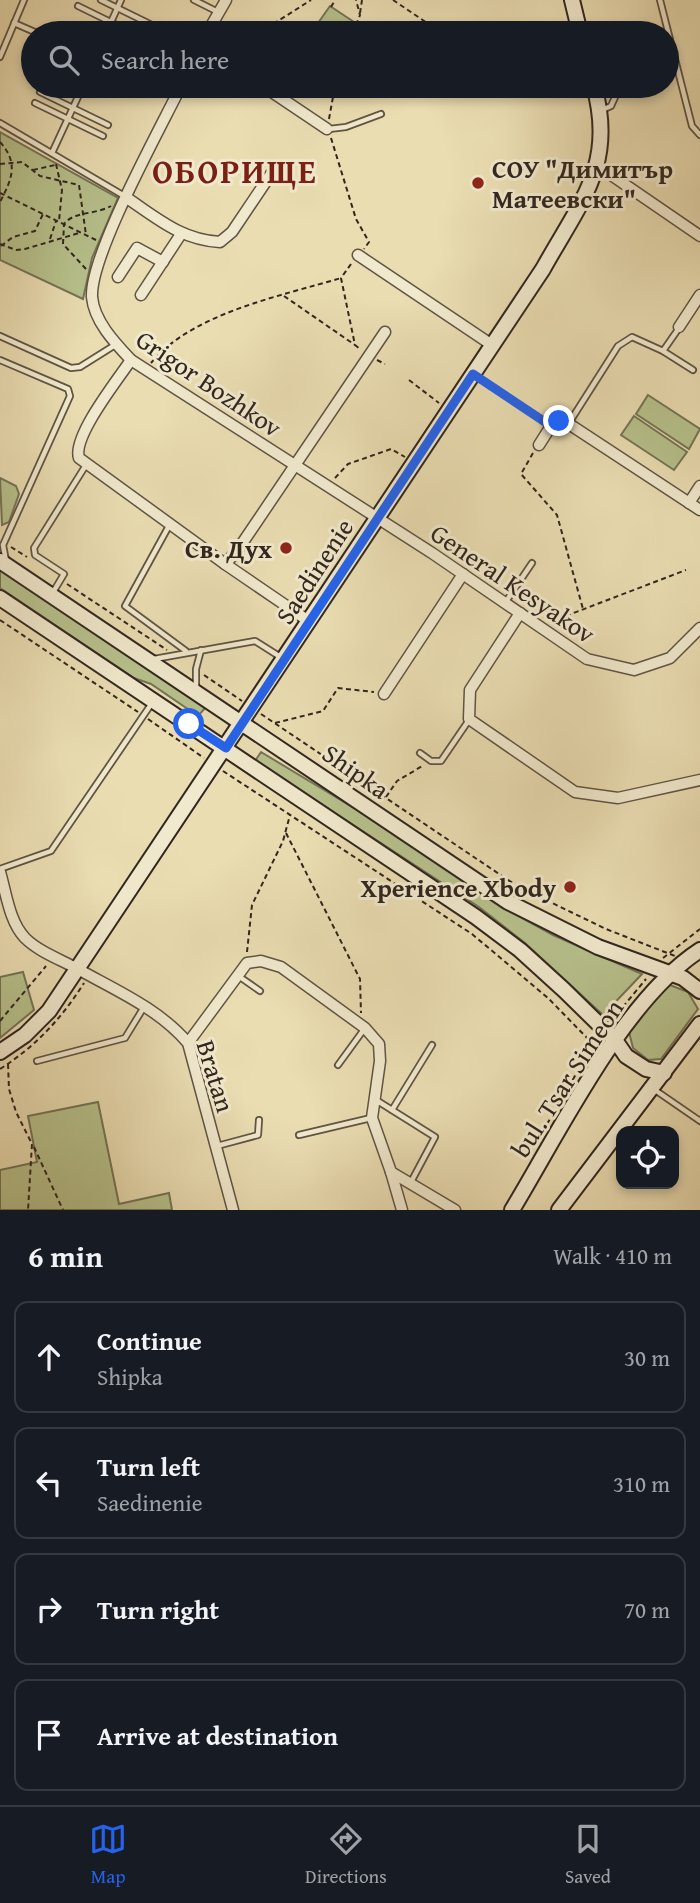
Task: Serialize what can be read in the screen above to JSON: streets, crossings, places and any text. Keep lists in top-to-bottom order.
{
  "streets": {
    "main road": ["Saedinenie", "Shipka", "bul. Tsar Simeon"],
    "street": ["Grigor Bozhkov", "General Kesyakov", "Bratan"]
  },
  "crossings": [
    ["Grigor Bozhkov", "Saedinenie"],
    ["Grigor Bozhkov", "General Kesyakov"],
    ["Saedinenie", "General Kesyakov"],
    ["Saedinenie", "Shipka"],
    ["Saedinenie", "Bratan"],
    ["Shipka", "bul. Tsar Simeon"]
  ],
  "districts": ["ОБОРИЩЕ"],
  "places": ["СОУ \"Димитър Матеевски\"", "Св. Дух", "Xperience Xbody"],
  "page": {
    "search": "Search here",
    "heading": ["6 min", "Walk · 410 m"],
    "list": [
      ["Continue", "Shipka", "30 m"],
      ["Turn left", "Saedinenie", "310 m"],
      ["Turn right", "70 m"],
      "Arrive at destination"
    ],
    "nav": ["Map", "Directions", "Saved"]
  }
}
